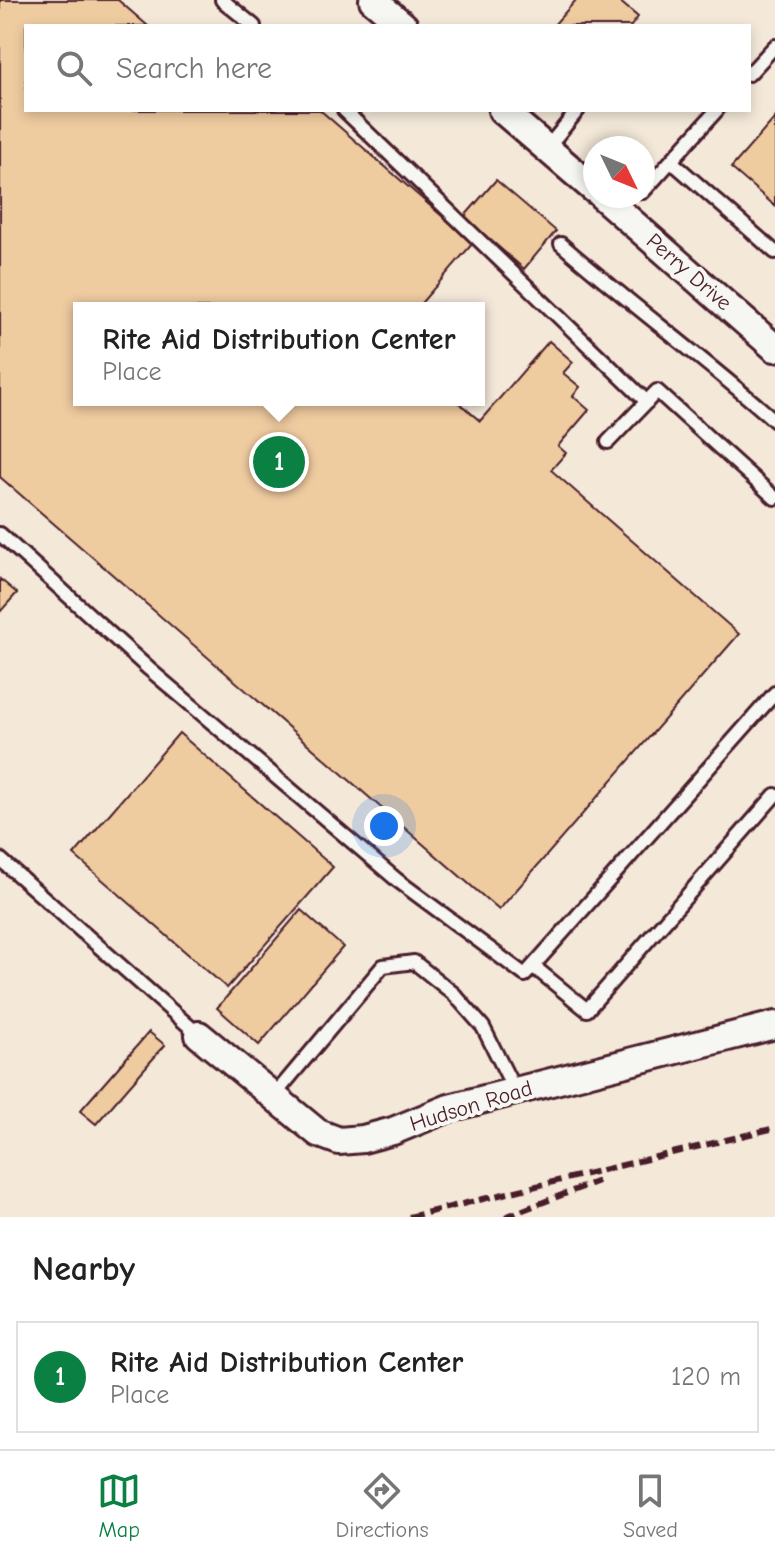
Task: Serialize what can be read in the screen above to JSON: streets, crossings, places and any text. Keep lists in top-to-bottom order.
{
  "streets": {
    "street": ["Perry Drive", "Hudson Road"]
  },
  "north": "bottom right",
  "page": {
    "search": "Search here",
    "popup": ["Rite Aid Distribution Center", "Place"],
    "pins": "1",
    "heading": "Nearby",
    "list": [
      {
        "mark": "1",
        "name": "Rite Aid Distribution Center",
        "note": "Place",
        "value": "120 m"
      }
    ],
    "nav": ["Map", "Directions", "Saved"]
  }
}
